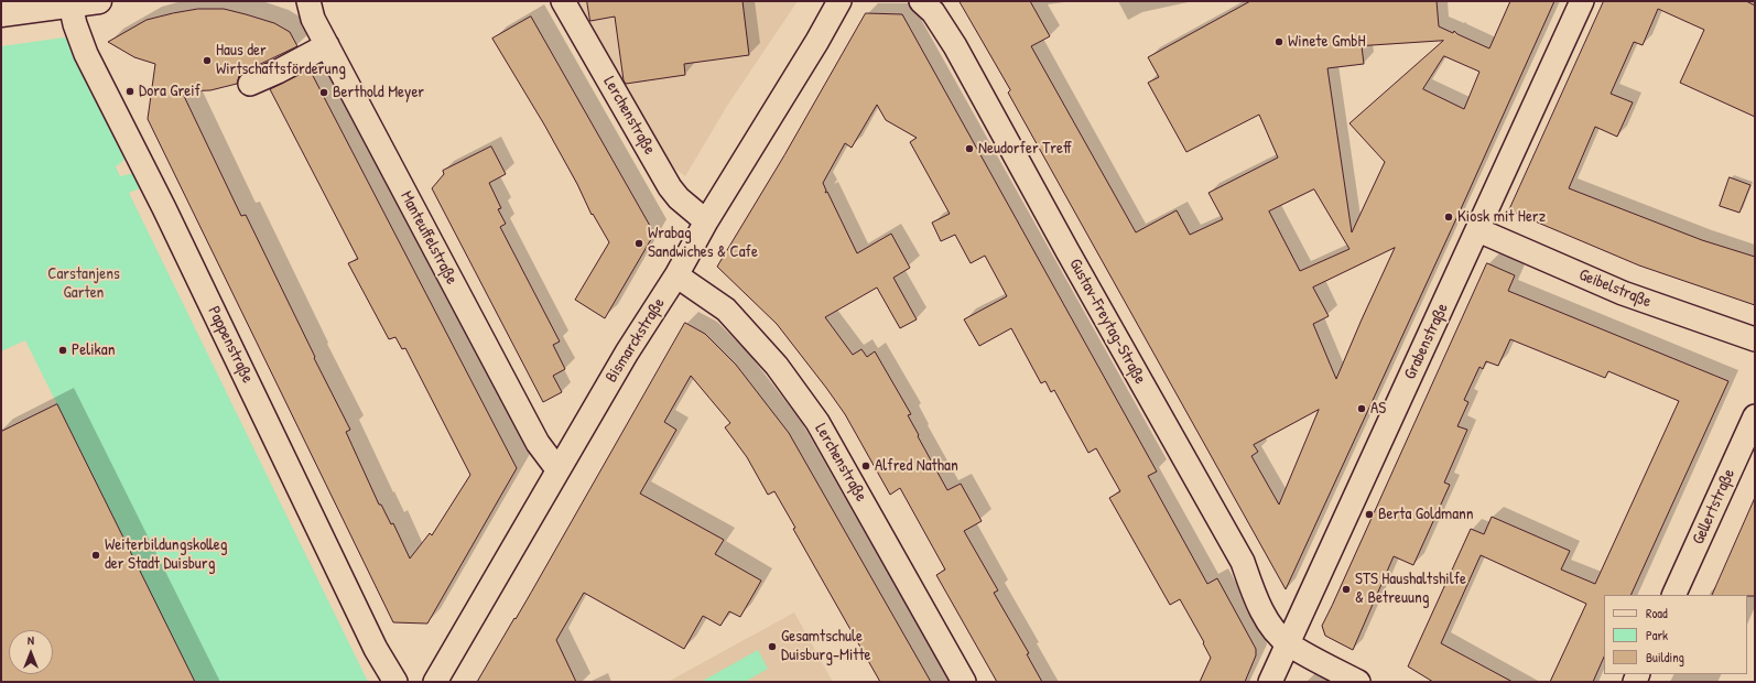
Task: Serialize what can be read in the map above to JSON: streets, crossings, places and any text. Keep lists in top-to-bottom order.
{
  "streets": {
    "street": [
      "Lerchenstraße",
      "Manteuffelstraße",
      "Geibelstraße",
      "Gustav-Freytag-Straße",
      "Bismarckstraße",
      "Grabenstraße",
      "Pappenstraße",
      "Gellertstraße"
    ]
  },
  "crossings": [
    ["Lerchenstraße", "Bismarckstraße"],
    ["Manteuffelstraße", "Bismarckstraße"],
    ["Geibelstraße", "Grabenstraße"],
    ["Gustav-Freytag-Straße", "Grabenstraße"]
  ],
  "parks": ["Carstanjens Garten"],
  "places": [
    "Winete GmbH",
    "Haus der Wirtschaftsförderung",
    "Dora Greif",
    "Berthold Meyer",
    "Neudorfer Treff",
    "Kiosk mit Herz",
    "Wrabag Sandwiches & Cafe",
    "Pelikan",
    "AS",
    "Alfred Nathan",
    "Berta Goldmann",
    "Weiterbildungskolleg der Stadt Duisburg",
    "STS Haushaltshilfe & Betreuung",
    "Gesamtschule Duisburg-Mitte"
  ],
  "legend": ["Road", "Park", "Building"],
  "north": "top"
}
